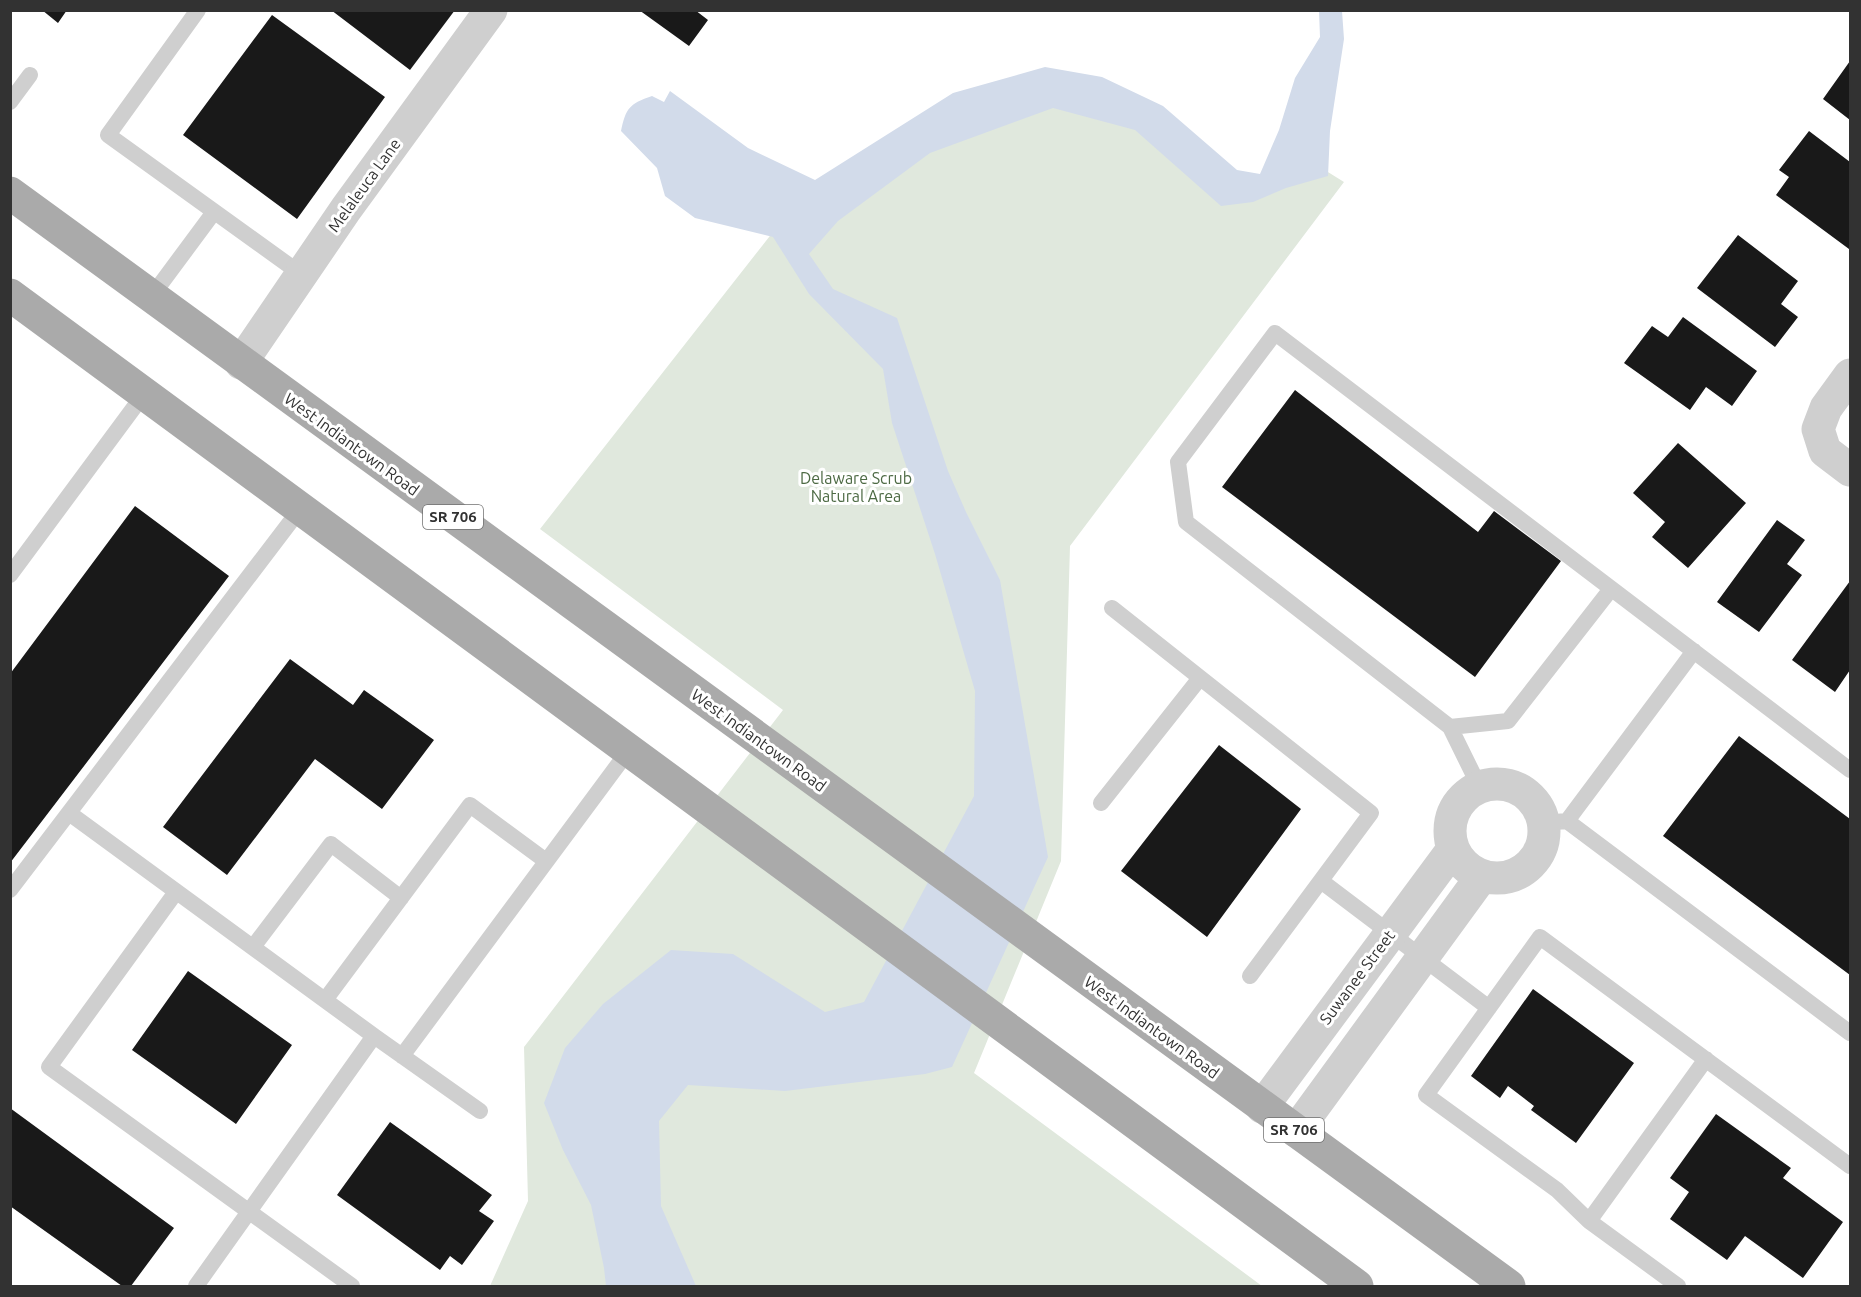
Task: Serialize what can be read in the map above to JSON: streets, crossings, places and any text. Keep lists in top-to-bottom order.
{
  "streets": {
    "main road": ["West Indiantown Road", "SR 706"],
    "street": ["Melaleuca Lane", "Suwanee Street"]
  },
  "crossings": [
    ["Melaleuca Lane", "West Indiantown Road"],
    ["West Indiantown Road", "Suwanee Street"]
  ],
  "parks": ["Delaware Scrub Natural Area"]
}
